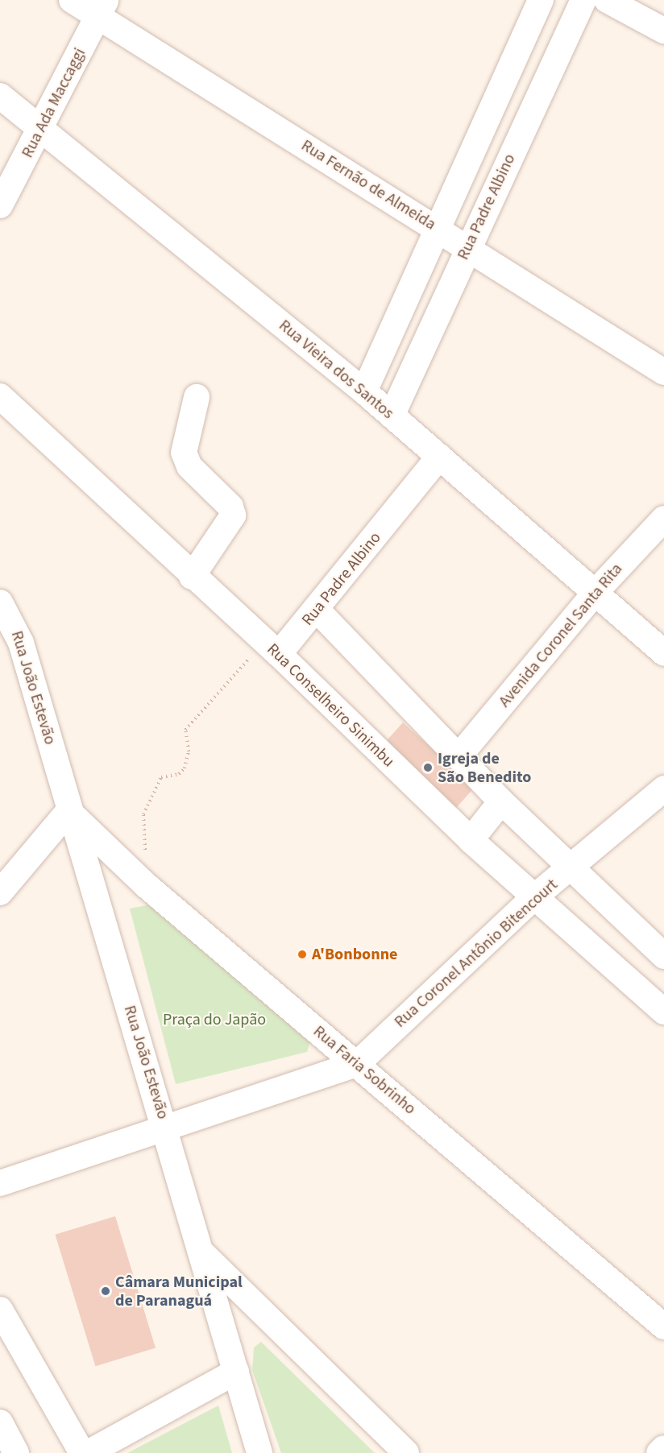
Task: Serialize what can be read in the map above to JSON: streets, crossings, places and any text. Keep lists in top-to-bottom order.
{
  "streets": {
    "street": [
      "Rua Ada Maccaggi",
      "Rua Fernão de Almeida",
      "Rua Padre Albino",
      "Rua Vieira dos Santos",
      "Avenida Coronel Santa Rita",
      "Rua João Estevão",
      "Rua Conselheiro Sinimbu",
      "Rua Coronel Antônio Bitencourt",
      "Rua Faria Sobrinho"
    ]
  },
  "crossings": [
    ["Rua Ada Maccaggi", "Rua Fernão de Almeida"],
    ["Rua Ada Maccaggi", "Rua Vieira dos Santos"],
    ["Rua Fernão de Almeida", "Rua Padre Albino"],
    ["Rua Padre Albino", "Rua Vieira dos Santos"],
    ["Rua Padre Albino", "Rua Conselheiro Sinimbu"],
    ["Rua Vieira dos Santos", "Avenida Coronel Santa Rita"],
    ["Rua João Estevão", "Rua Faria Sobrinho"],
    ["Rua Conselheiro Sinimbu", "Rua Coronel Antônio Bitencourt"],
    ["Rua Coronel Antônio Bitencourt", "Rua Faria Sobrinho"]
  ],
  "parks": ["Praça do Japão"],
  "places": ["Igreja de São Benedito", "A'Bonbonne", "Câmara Municipal de Paranaguá"]
}
